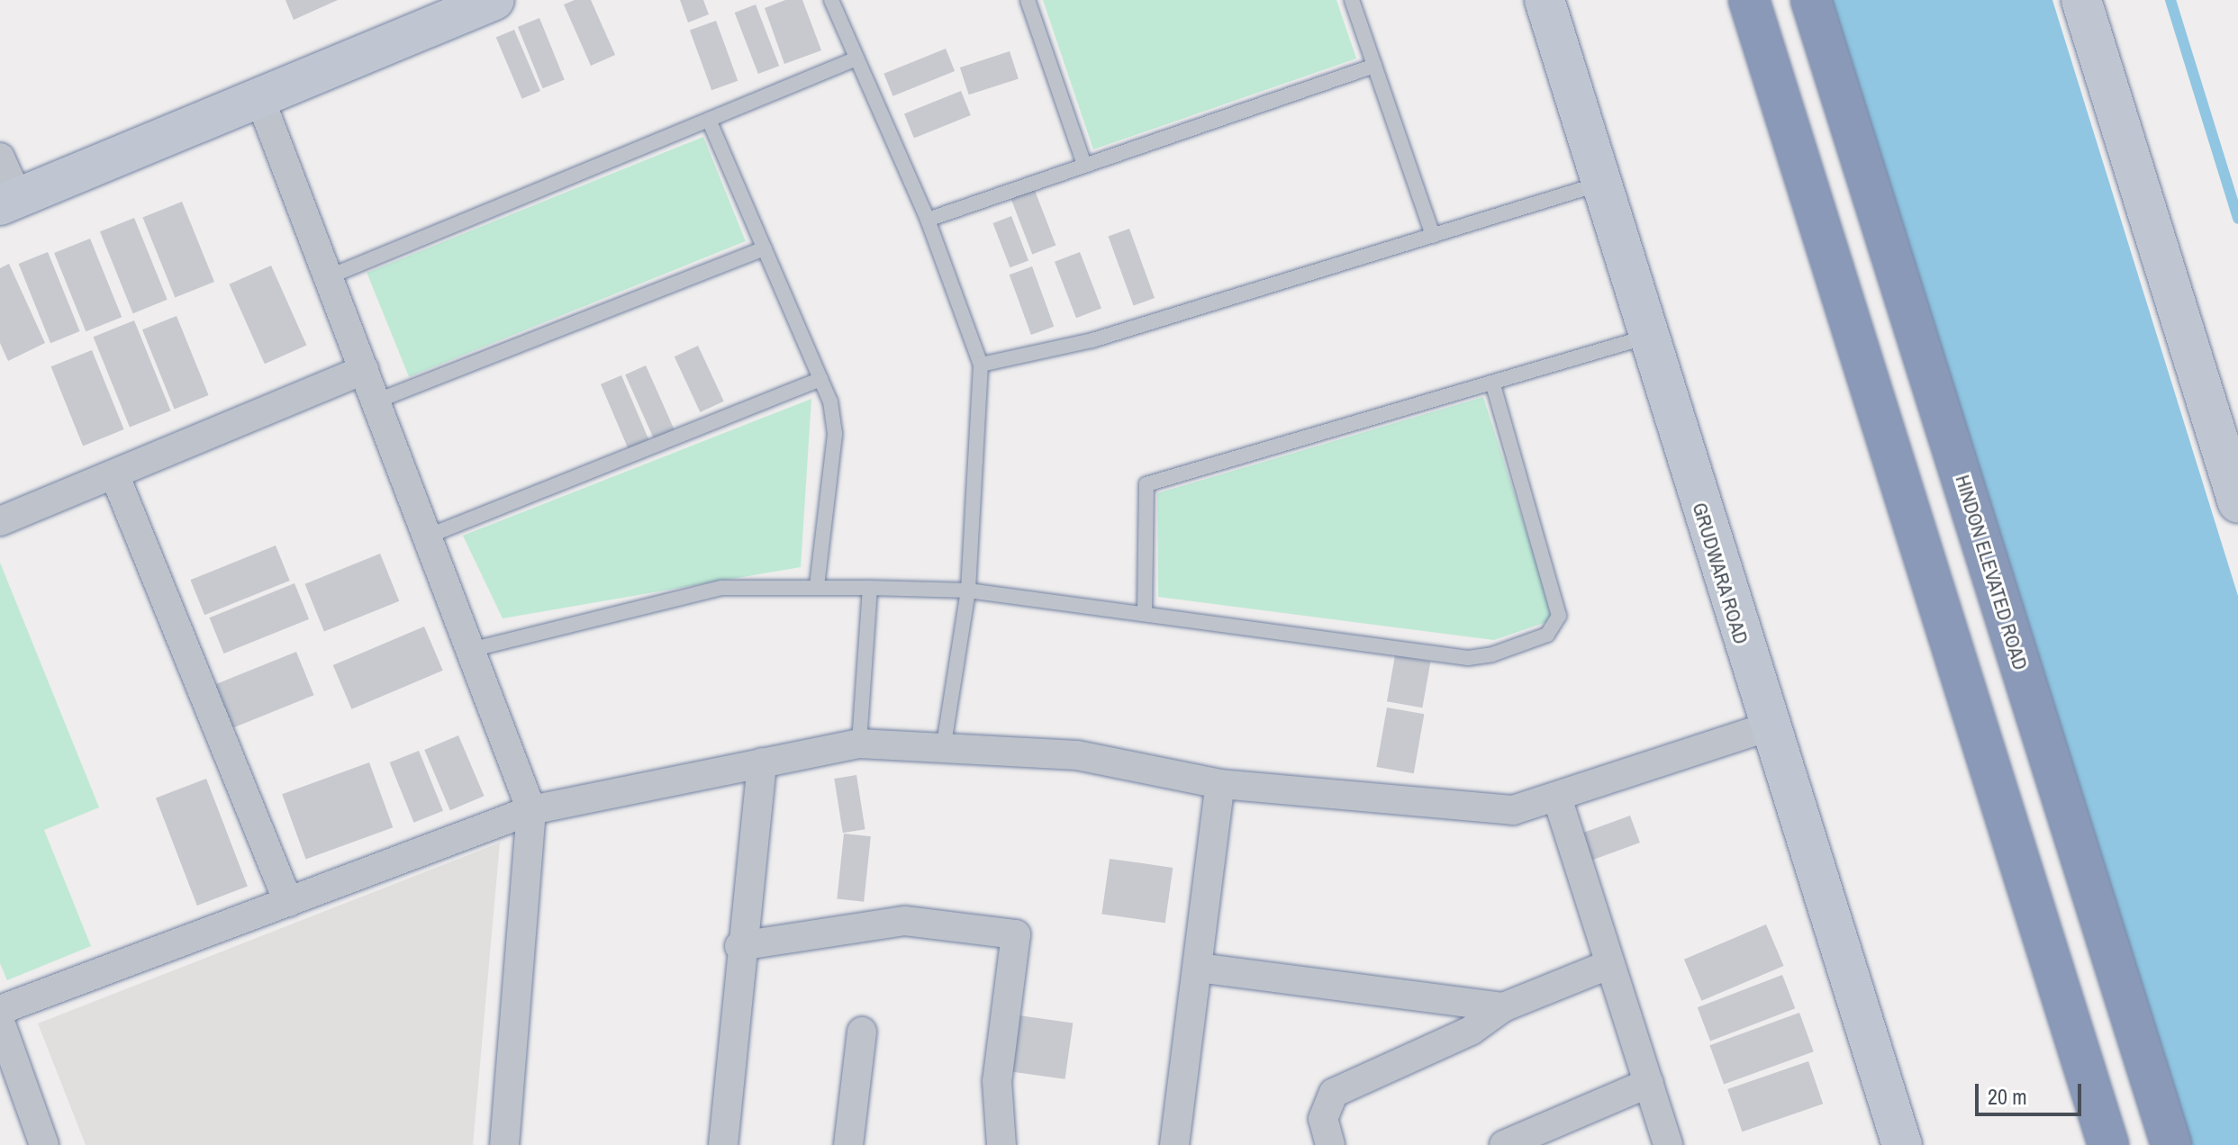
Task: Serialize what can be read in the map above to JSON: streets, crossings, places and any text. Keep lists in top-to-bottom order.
{
  "streets": {
    "highway": ["HINDON ELEVATED ROAD"],
    "street": ["GRUDWARA ROAD"]
  },
  "scale_bar": "20 m"
}
